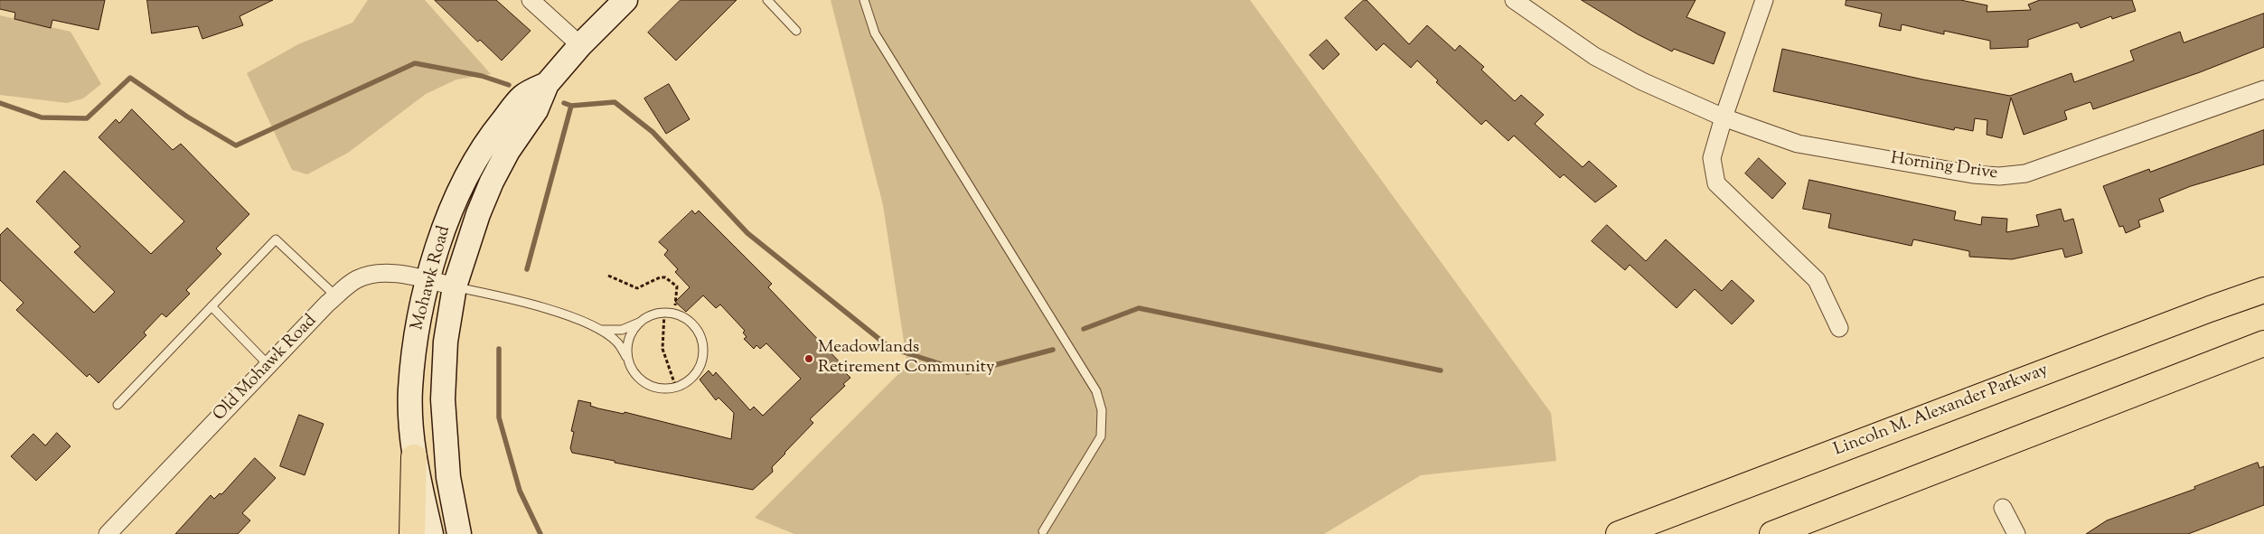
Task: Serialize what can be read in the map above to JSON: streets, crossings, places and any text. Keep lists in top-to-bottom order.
{
  "streets": {
    "highway": ["Lincoln M. Alexander Parkway"],
    "main road": ["Mohawk Road"],
    "street": ["Horning Drive", "Old Mohawk Road"]
  },
  "crossings": [
    ["Mohawk Road", "Old Mohawk Road"]
  ],
  "places": ["Meadowlands Retirement Community"]
}
